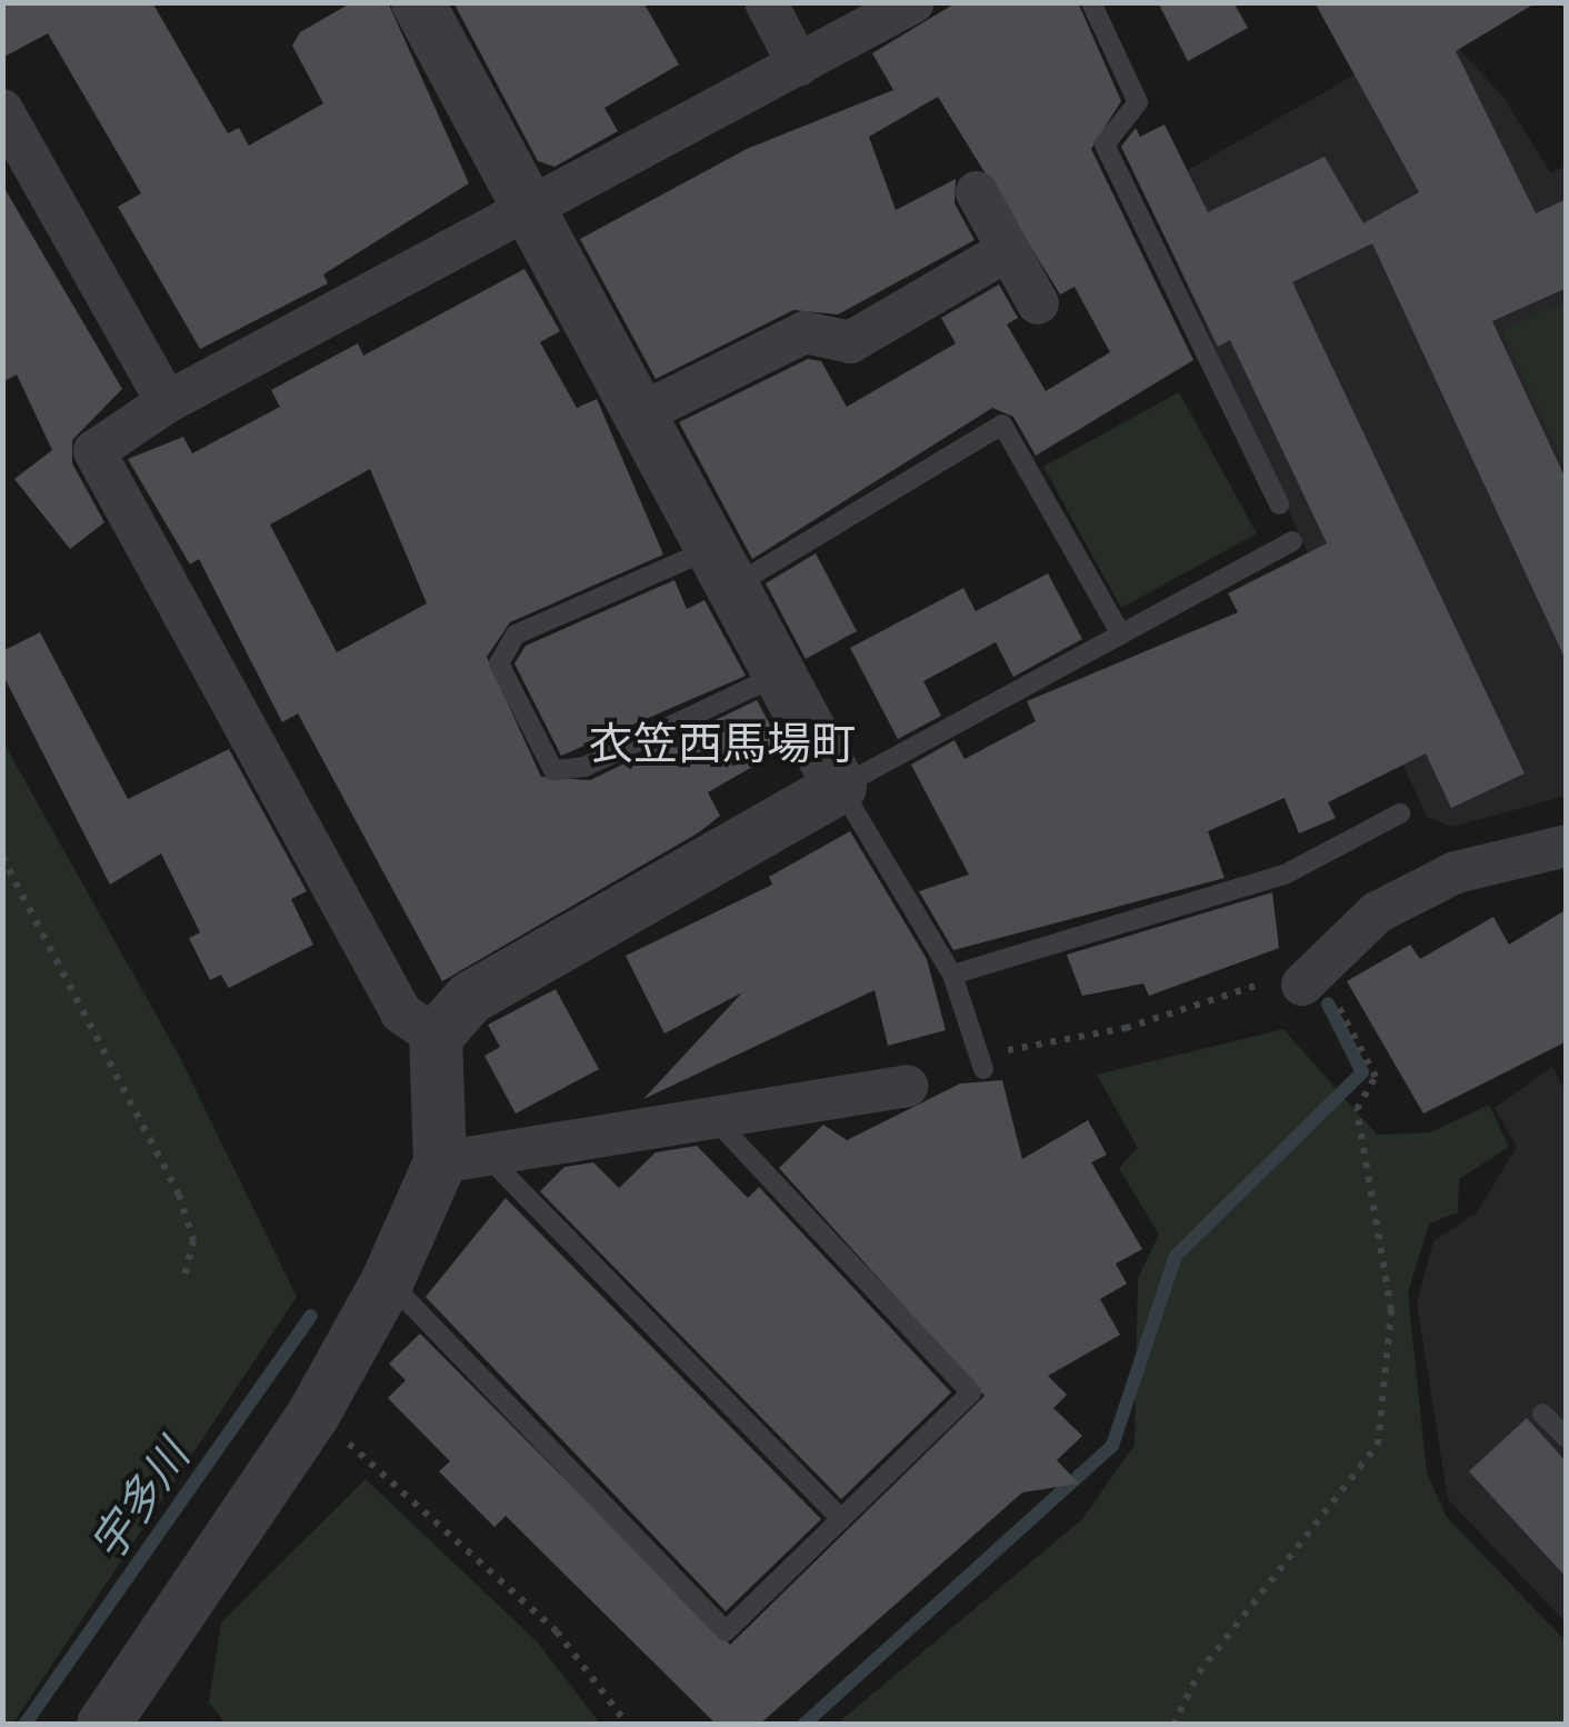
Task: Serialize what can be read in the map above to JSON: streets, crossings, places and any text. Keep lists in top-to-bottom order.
{
  "districts": ["衣笠西馬場町"],
  "water": ["宇多川"]
}
